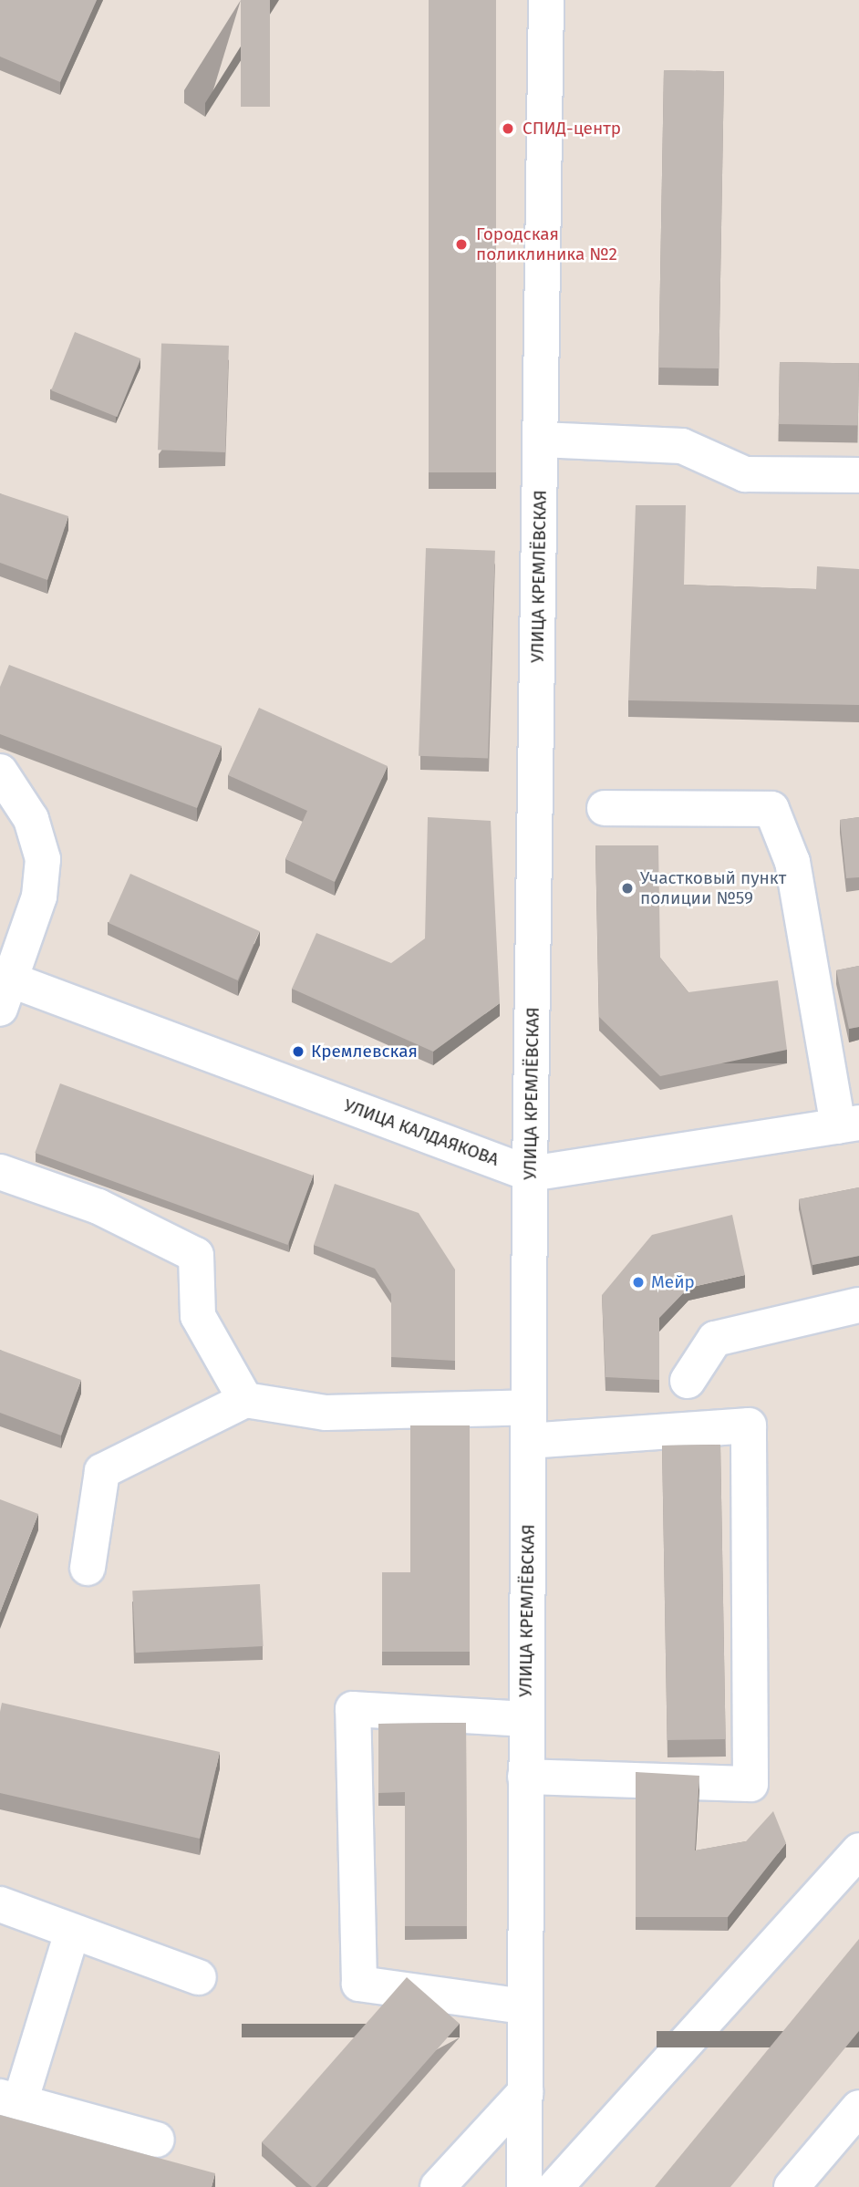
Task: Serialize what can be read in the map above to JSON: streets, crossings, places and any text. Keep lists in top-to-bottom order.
{
  "streets": {
    "street": ["УЛИЦА КРЕМЛЁВСКАЯ", "УЛИЦА КАЛДАЯКОВА"]
  },
  "crossings": [
    ["УЛИЦА КРЕМЛЁВСКАЯ", "УЛИЦА КАЛДАЯКОВА"]
  ],
  "places": [
    "СПИД-центр",
    "Городская поликлиника №2",
    "Участковый пункт полиции №59",
    "Кремлевская",
    "Мейр"
  ]
}
